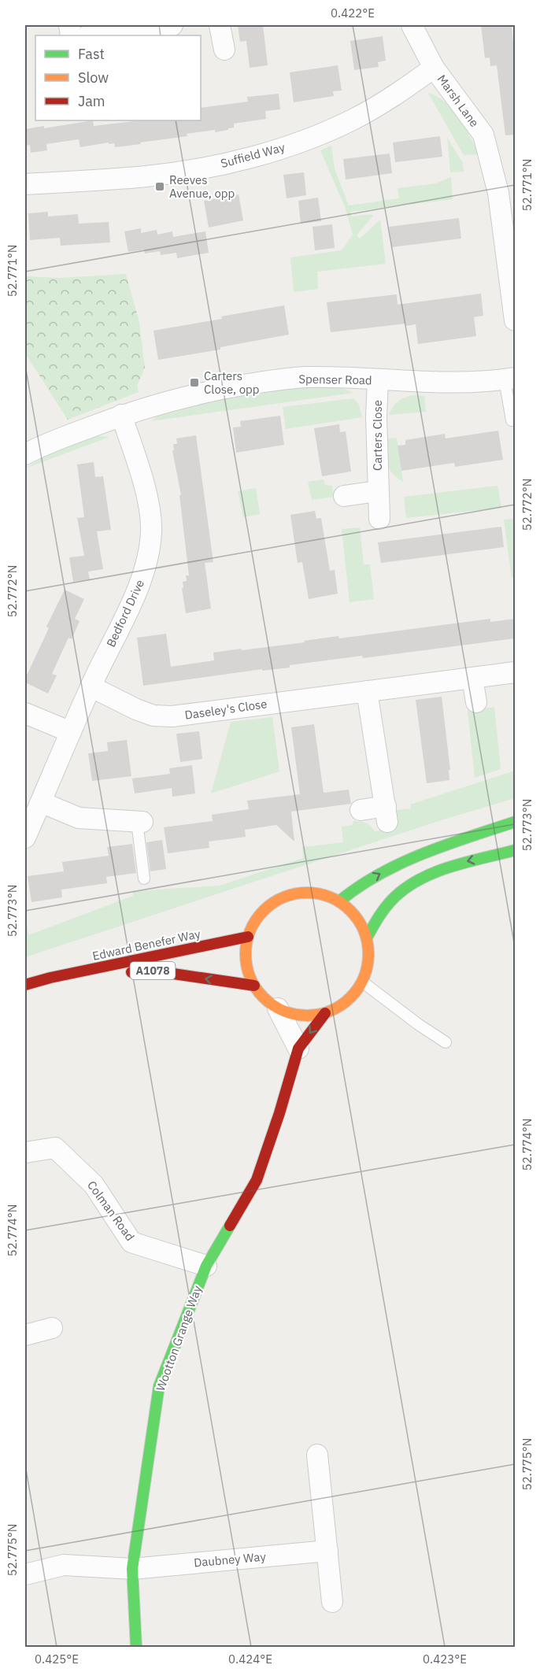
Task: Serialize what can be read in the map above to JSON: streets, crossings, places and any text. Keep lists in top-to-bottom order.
{
  "streets": {
    "main road": ["Edward Benefer Way", "A1078", "Wootton Grange Way"],
    "street": [
      "Marsh Lane",
      "Suffield Way",
      "Spenser Road",
      "Carters Close",
      "Bedford Drive",
      "Daseley's Close",
      "Colman Road",
      "Daubney Way"
    ]
  },
  "crossings": [
    ["Marsh Lane", "Suffield Way"],
    ["Spenser Road", "Carters Close"],
    ["Spenser Road", "Bedford Drive"],
    ["Bedford Drive", "Daseley's Close"],
    ["Edward Benefer Way", "Wootton Grange Way"],
    ["Colman Road", "Wootton Grange Way"],
    ["Wootton Grange Way", "Daubney Way"]
  ],
  "places": {
    "transit": ["Reeves Avenue, opp", "Carters Close, opp"]
  },
  "legend": ["Fast", "Slow", "Jam"],
  "coordinates": [
    "0.422°E",
    "52.771°N",
    "52.772°N",
    "52.773°N",
    "52.774°N",
    "52.775°N",
    "0.425°E",
    "0.424°E",
    "0.423°E"
  ]
}
